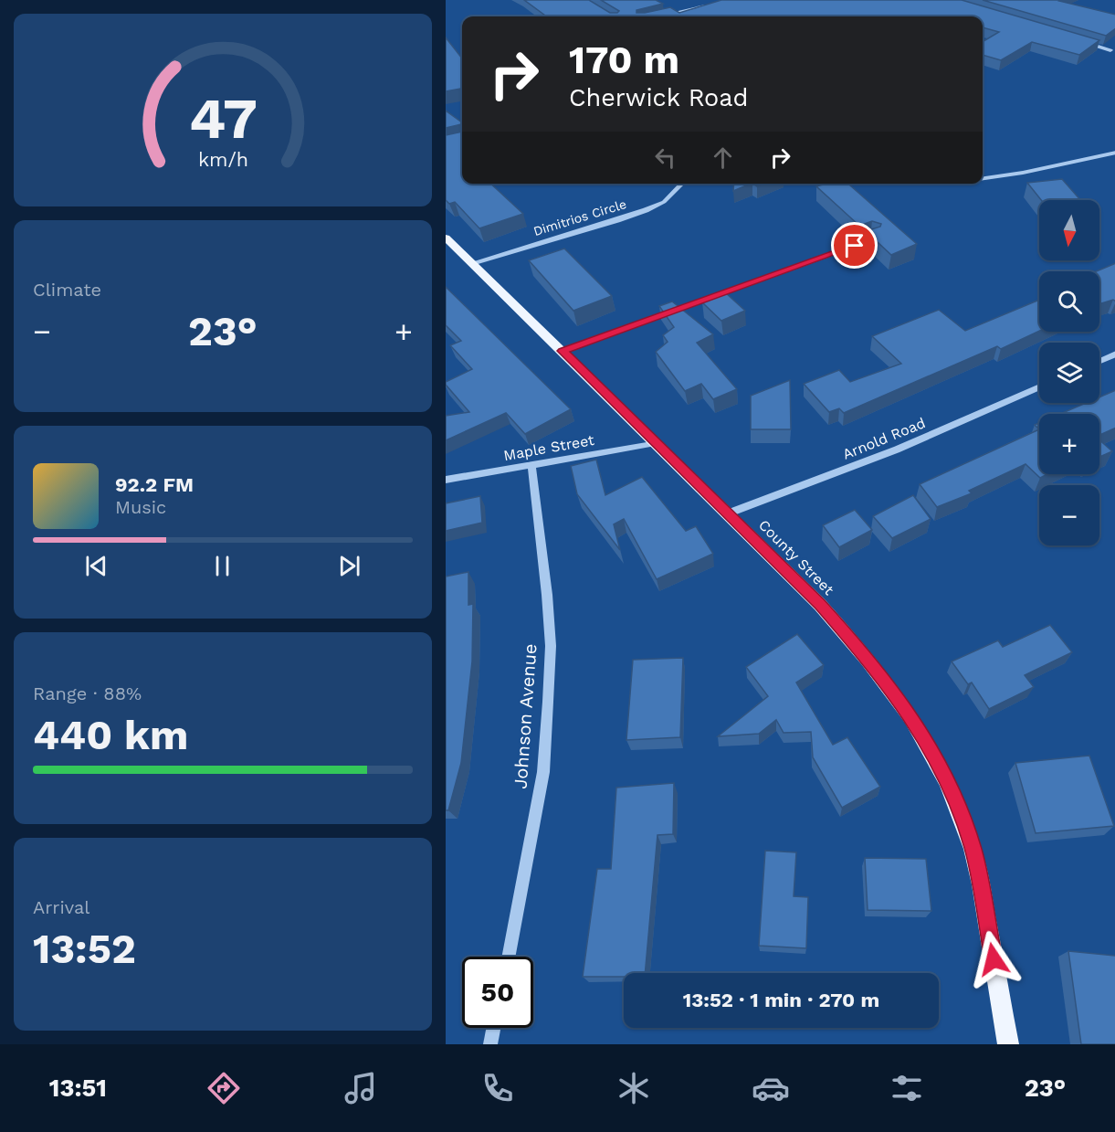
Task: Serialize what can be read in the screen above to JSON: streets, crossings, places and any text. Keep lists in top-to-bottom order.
{
  "streets": {
    "main road": ["County Street"],
    "street": [
      "Dimitrios Circle",
      "Arnold Road",
      "Maple Street",
      "Johnson Avenue"
    ]
  },
  "crossings": [
    ["Dimitrios Circle", "County Street"],
    ["Arnold Road", "County Street"],
    ["Maple Street", "County Street"],
    ["Maple Street", "Johnson Avenue"]
  ],
  "north": "bottom",
  "page": {
    "turn": ["170 m", "Cherwick Road"],
    "map_buttons": ["+", "−"],
    "tile": [
      "Climate",
      ["Range · 88%", "440 km"],
      ["Arrival", "13:52"]
    ],
    "heat": ["−", "23°", "+"],
    "song": ["92.2 FM", "Music"],
    "limit": "50",
    "trip": "13:52 · 1 min · 270 m",
    "tabs": ["13:51", "23°"],
    "gauge": ["47", "km/h"]
  }
}
